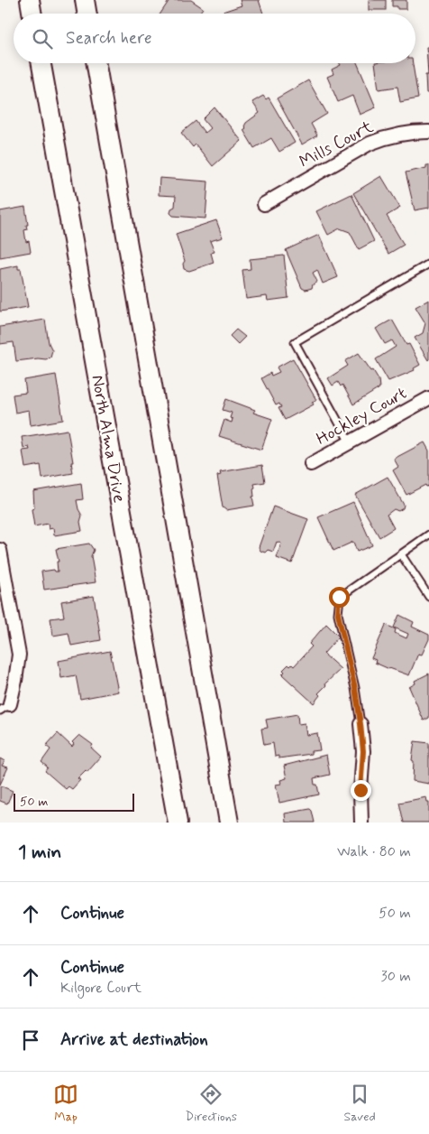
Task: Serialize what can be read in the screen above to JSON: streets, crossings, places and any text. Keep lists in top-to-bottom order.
{
  "streets": {
    "main road": ["North Alma Drive"],
    "street": ["Mills Court", "Hockley Court"]
  },
  "scale_bar": "50 m",
  "page": {
    "search": "Search here",
    "scale": "50 m",
    "heading": ["1 min", "Walk · 80 m"],
    "list": [
      ["Continue", "50 m"],
      ["Continue", "Kilgore Court", "30 m"],
      "Arrive at destination"
    ],
    "nav": ["Map", "Directions", "Saved"]
  }
}
